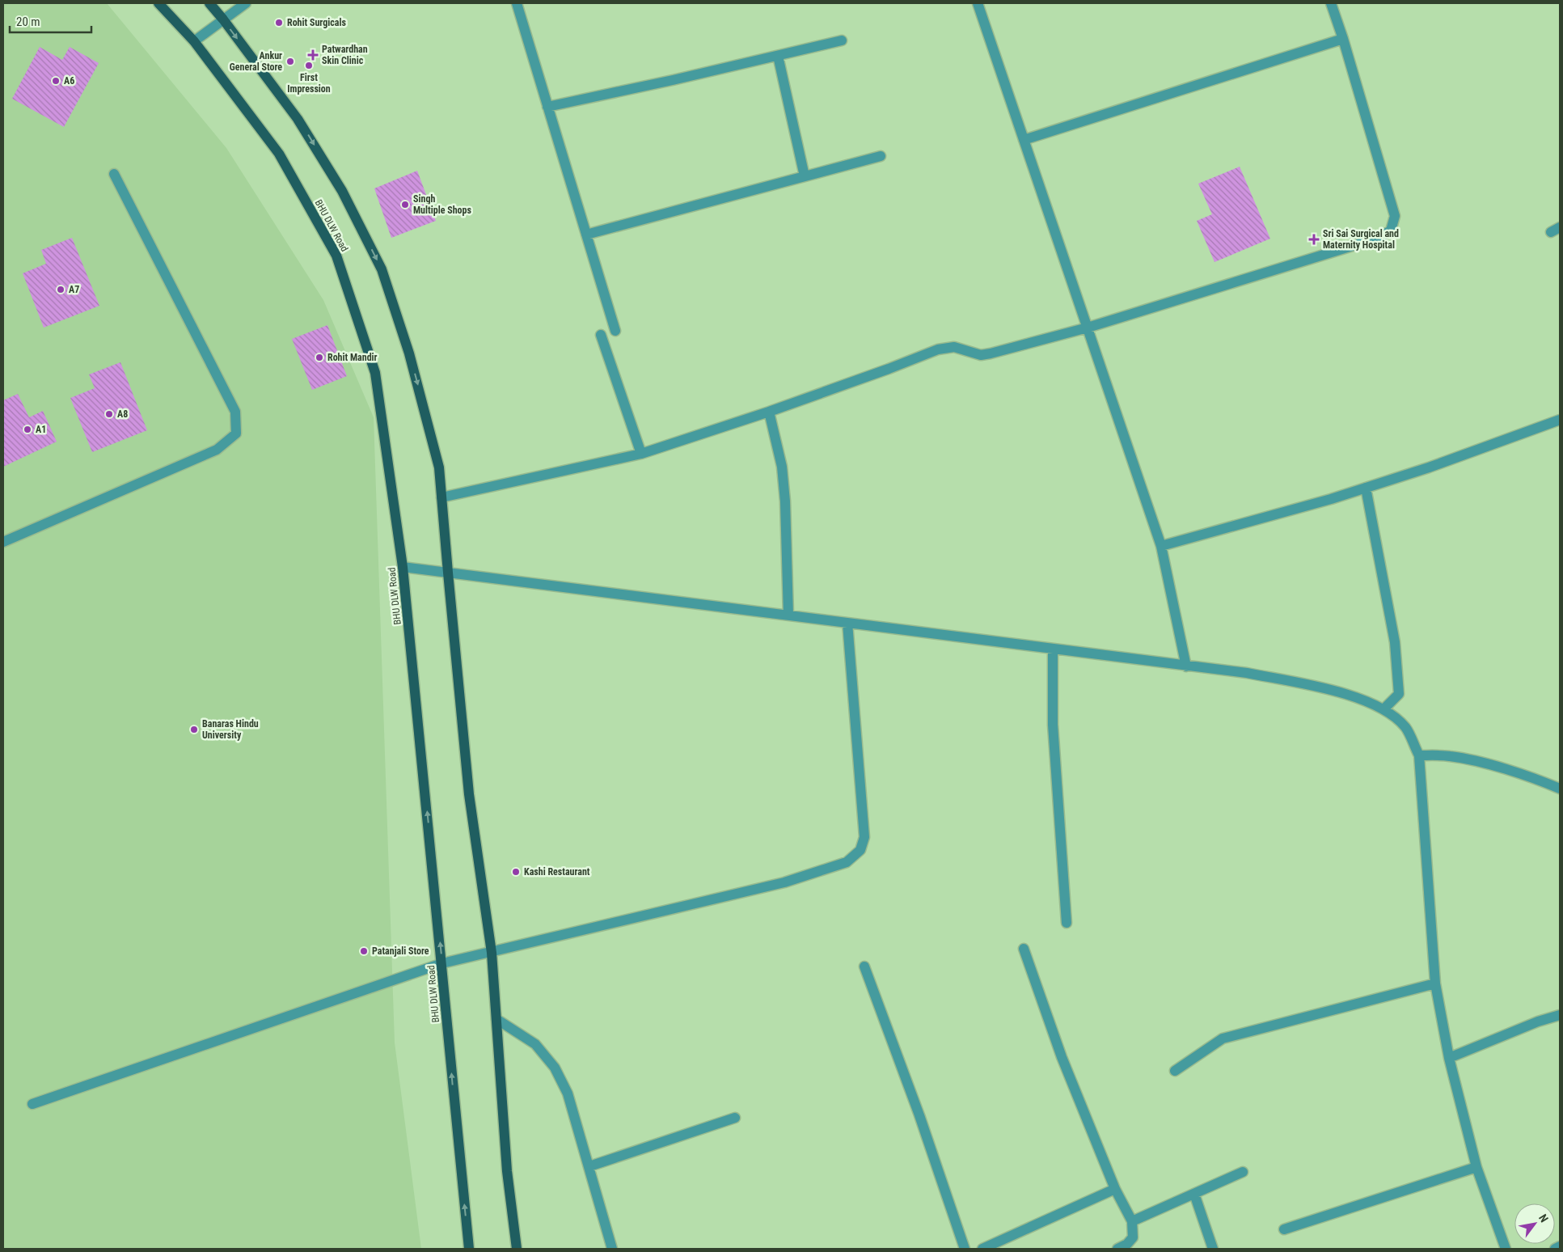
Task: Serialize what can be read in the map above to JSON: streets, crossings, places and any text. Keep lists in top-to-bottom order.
{
  "streets": {
    "main road": ["BHU DLW Road"]
  },
  "places": {
    "other": [
      "Rohit Surgicals",
      "Ankur General Store",
      "First Impression",
      "A6",
      "Singh Multiple Shops",
      "A7",
      "Rohit Mandir",
      "A8",
      "A1",
      "Banaras Hindu University",
      "Kashi Restaurant",
      "Patanjali Store"
    ],
    "health": ["Patwardhan Skin Clinic", "Sri Sai Surgical and Maternity Hospital"]
  },
  "scale_bar": "20 m",
  "north": "top right"
}
